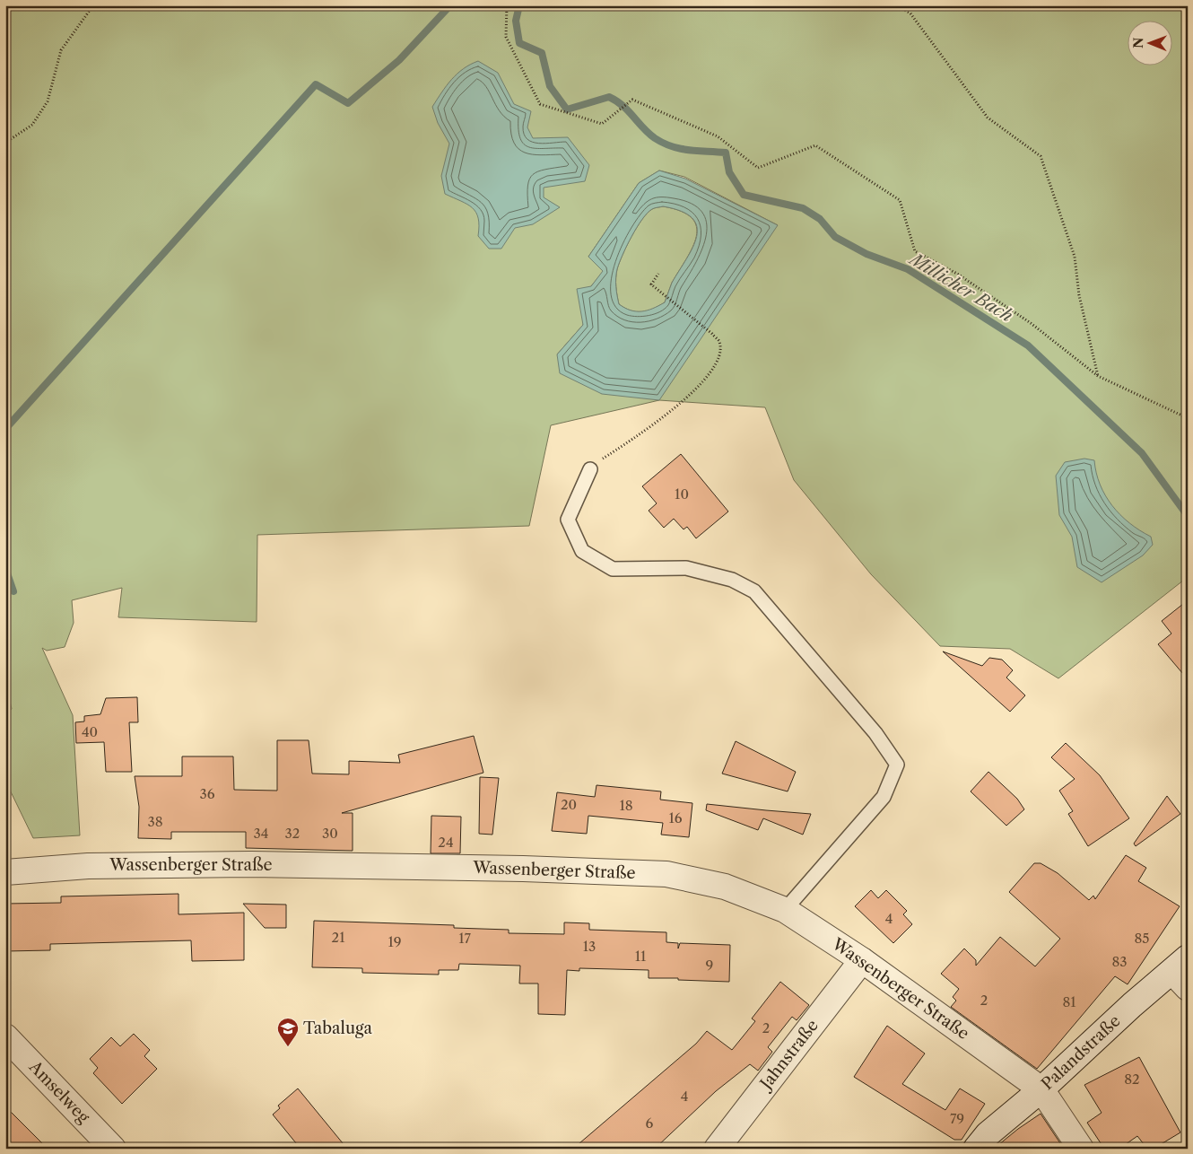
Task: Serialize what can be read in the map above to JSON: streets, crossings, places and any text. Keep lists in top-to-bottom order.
{
  "streets": {
    "street": [
      "Wassenberger Straße",
      "Palandstraße",
      "Jahnstraße",
      "Amselweg"
    ]
  },
  "crossings": [
    ["Wassenberger Straße", "Palandstraße"],
    ["Wassenberger Straße", "Jahnstraße"]
  ],
  "water": ["Millicher Bach"],
  "places": {
    "school or university": ["Tabaluga"]
  },
  "house_numbers": [
    "10",
    "40",
    "36",
    "20",
    "18",
    "16",
    "38",
    "34",
    "32",
    "30",
    "24",
    "4",
    "21",
    "17",
    "85",
    "19",
    "13",
    "11",
    "83",
    "9",
    "2",
    "81",
    "2",
    "82",
    "4",
    "79",
    "6"
  ],
  "north": "left"
}
